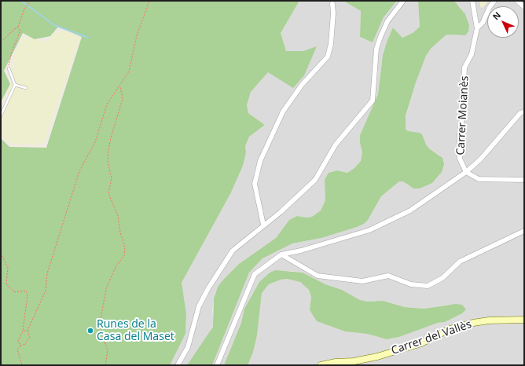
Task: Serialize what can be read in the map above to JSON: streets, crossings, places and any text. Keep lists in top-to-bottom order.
{
  "streets": {
    "street": ["Carrer Moianès", "Carrer del Vallès"]
  },
  "places": ["Runes de la Casa del Maset"],
  "north": "top left"
}
